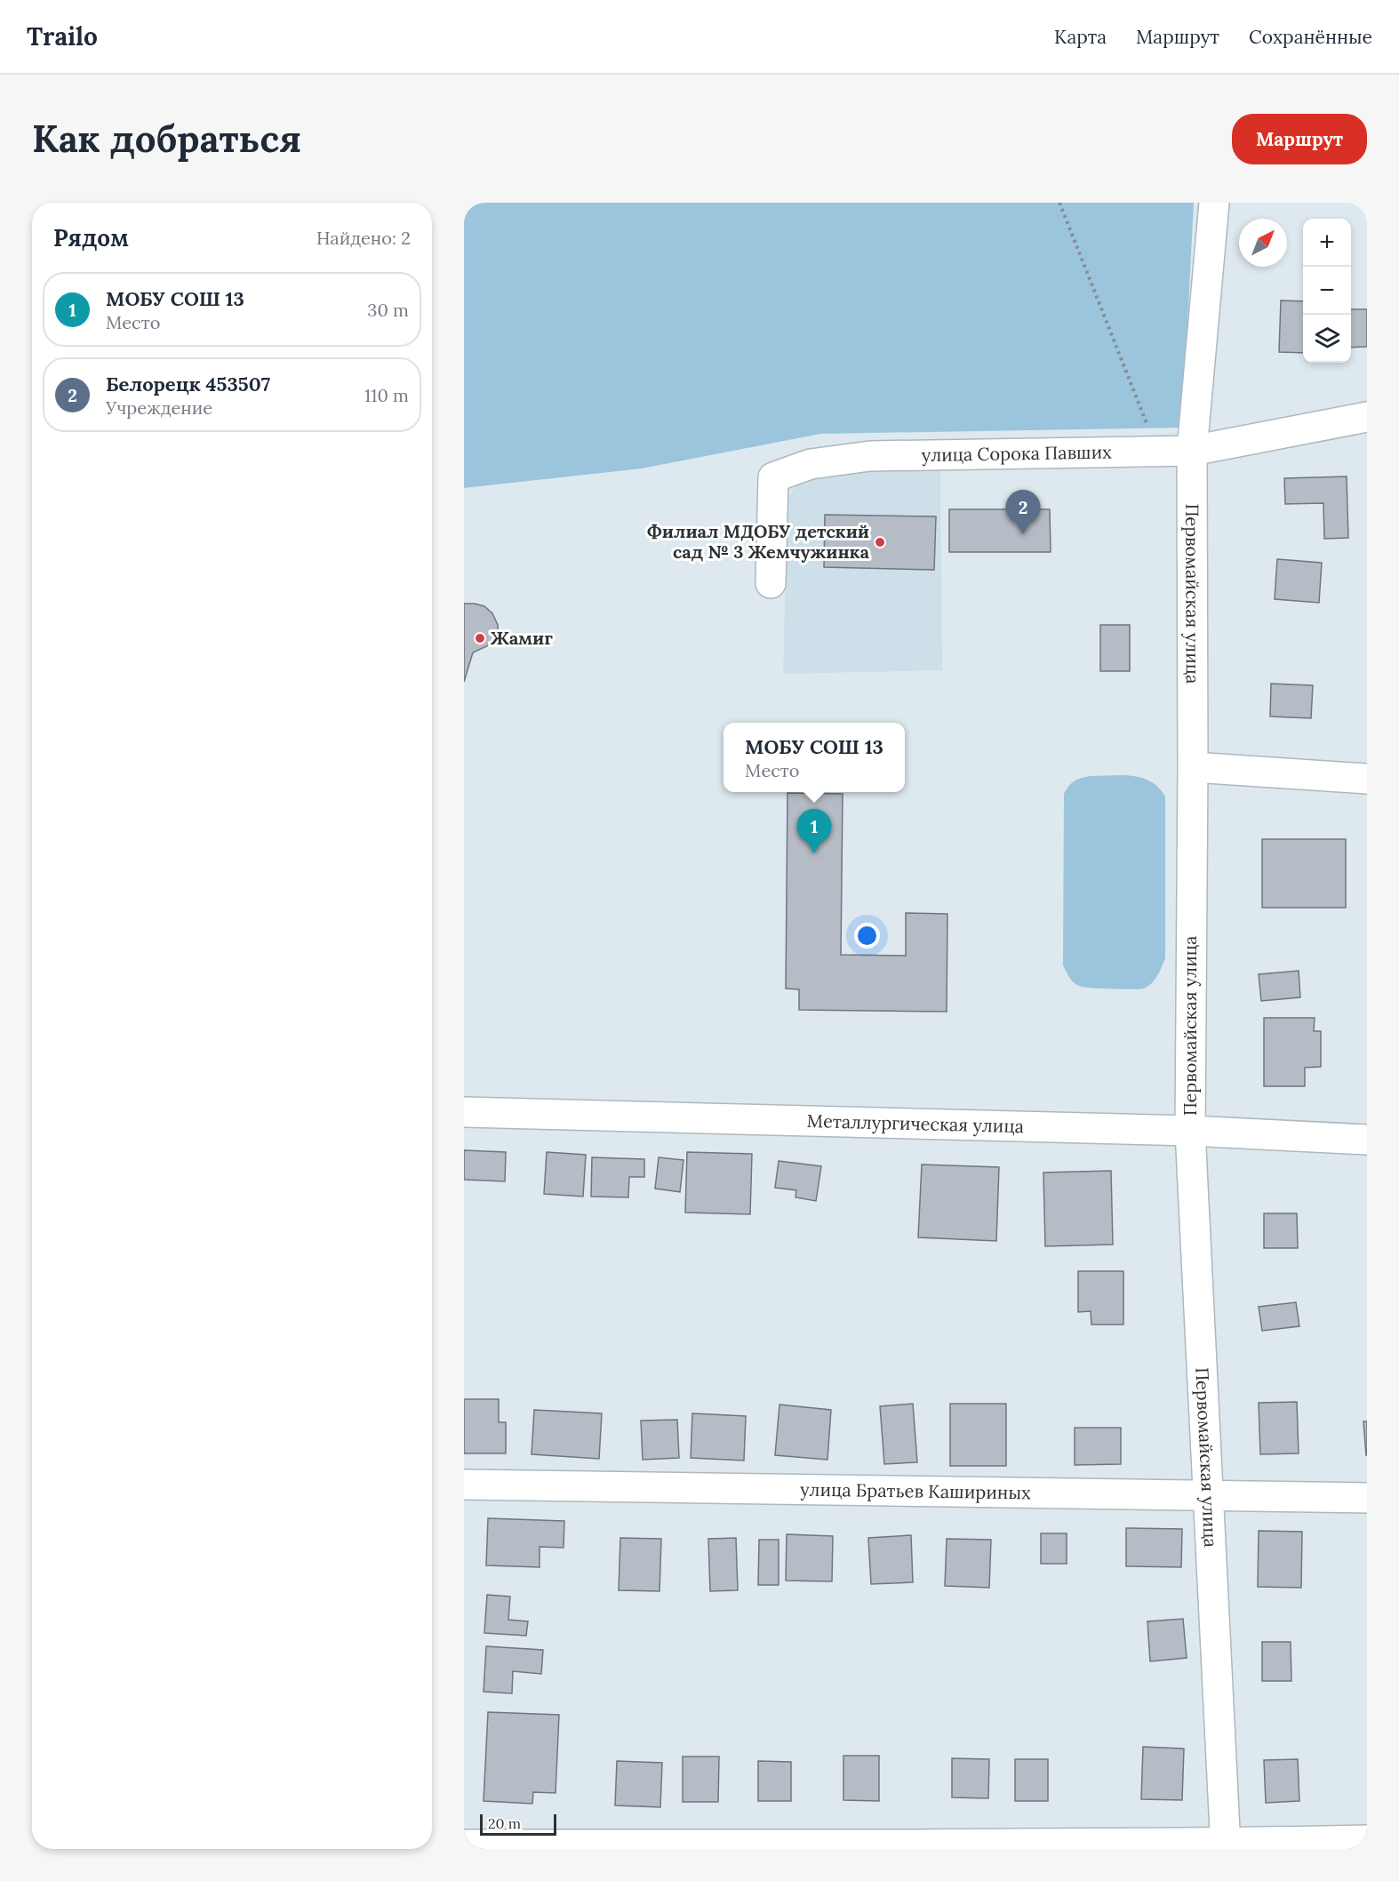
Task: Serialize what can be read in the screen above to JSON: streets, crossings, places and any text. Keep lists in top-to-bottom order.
{
  "streets": {
    "street": [
      "улица Сорока Павших",
      "Первомайская улица",
      "Металлургическая улица",
      "улица Братьев Кашириных"
    ]
  },
  "crossings": [
    ["улица Сорока Павших", "Первомайская улица"],
    ["Первомайская улица", "Металлургическая улица"],
    ["Первомайская улица", "улица Братьев Кашириных"]
  ],
  "places": ["Филиал МДОБУ детский сад № 3 Жемчужинка", "Жамиг"],
  "scale_bar": "20 m",
  "north": "top right",
  "page": {
    "header": "Trailo",
    "nav": ["Карта", "Маршрут", "Сохранённые"],
    "buttons": "Маршрут",
    "title": "Как добраться",
    "heading": ["Рядом", "Найдено: 2"],
    "map_buttons": ["+", "−"],
    "list": [
      {
        "mark": "1",
        "name": "МОБУ СОШ 13",
        "note": "Место",
        "value": "30 m"
      },
      {
        "mark": "2",
        "name": "Белорецк 453507",
        "note": "Учреждение",
        "value": "110 m"
      }
    ],
    "pins": ["2", "1"],
    "popup": ["МОБУ СОШ 13", "Место"],
    "scale": "20 m"
  }
}
